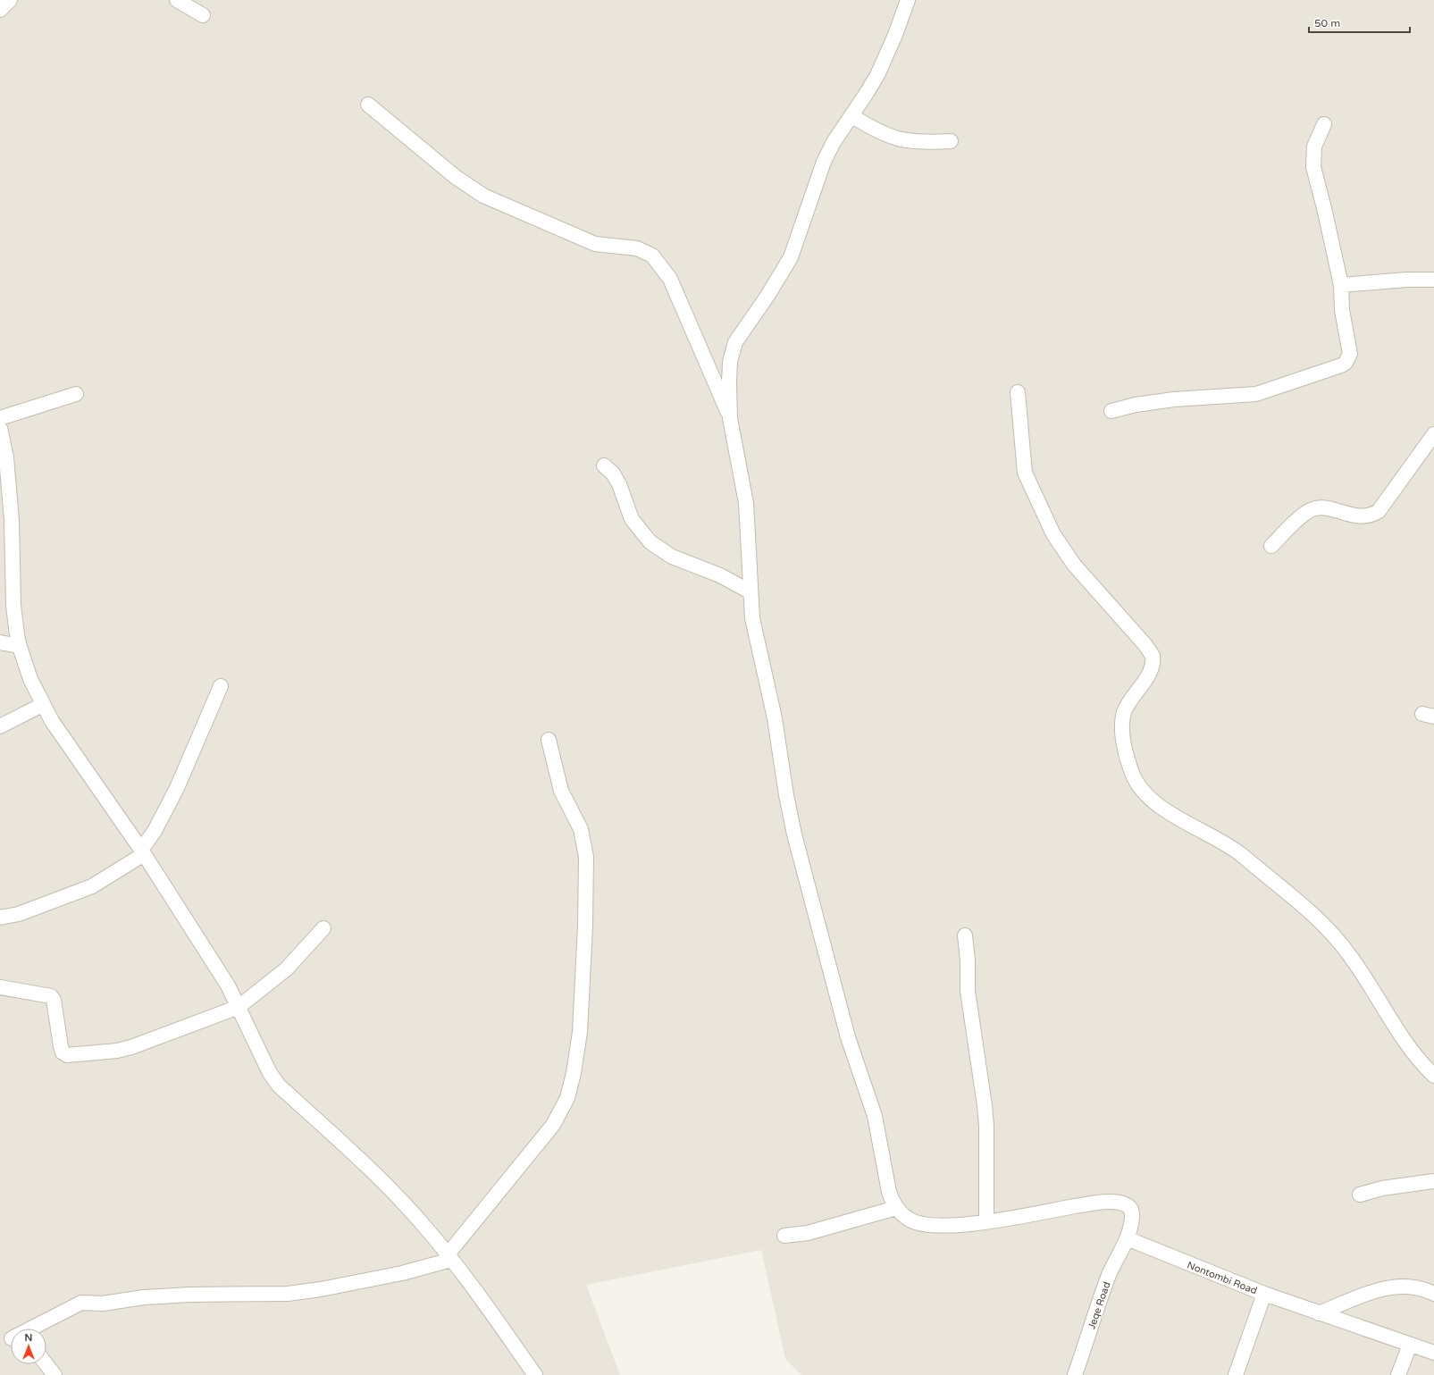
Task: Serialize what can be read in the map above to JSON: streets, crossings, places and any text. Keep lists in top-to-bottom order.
{
  "streets": {
    "street": ["Nontombi Road", "Jeqe Road"]
  },
  "crossings": [
    ["Nontombi Road", "Jeqe Road"]
  ],
  "scale_bar": "50 m",
  "north": "top"
}
